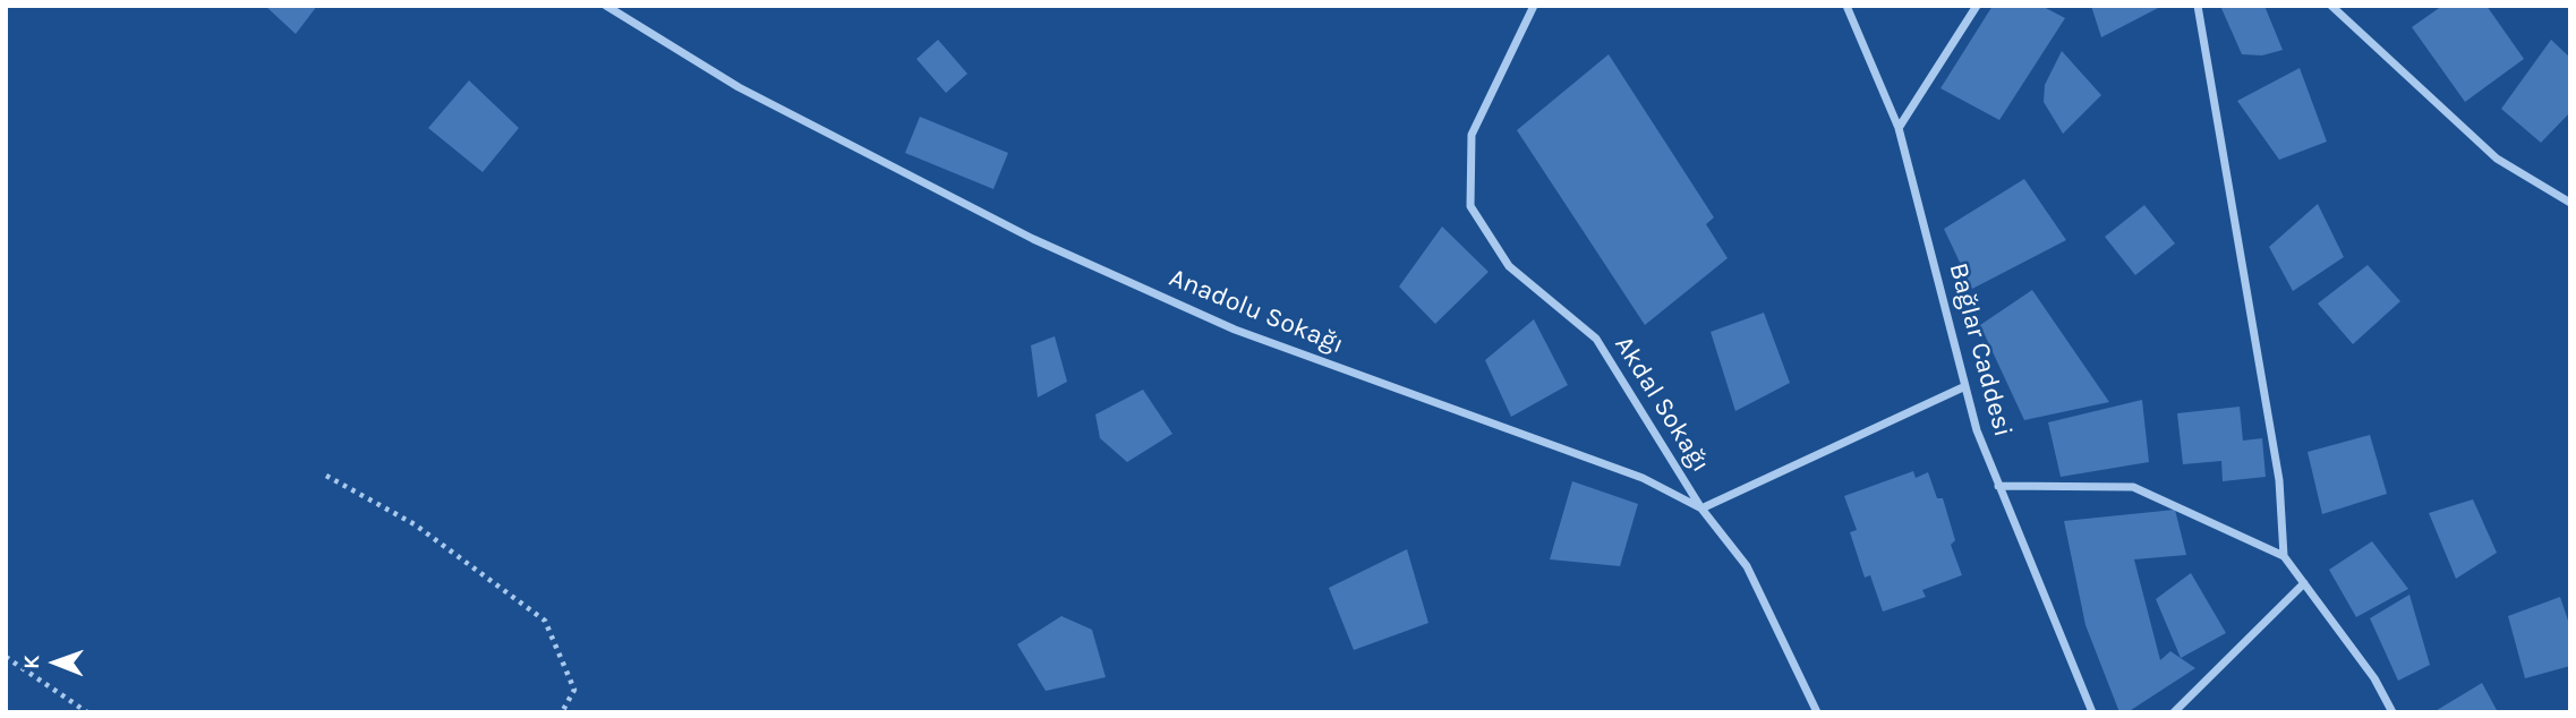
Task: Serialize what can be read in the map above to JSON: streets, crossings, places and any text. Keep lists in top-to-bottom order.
{
  "streets": {
    "street": ["Anadolu Sokağı", "Bağlar Caddesi", "Akdal Sokağı"]
  },
  "crossings": [
    ["Anadolu Sokağı", "Akdal Sokağı"]
  ],
  "north": "left"
}
